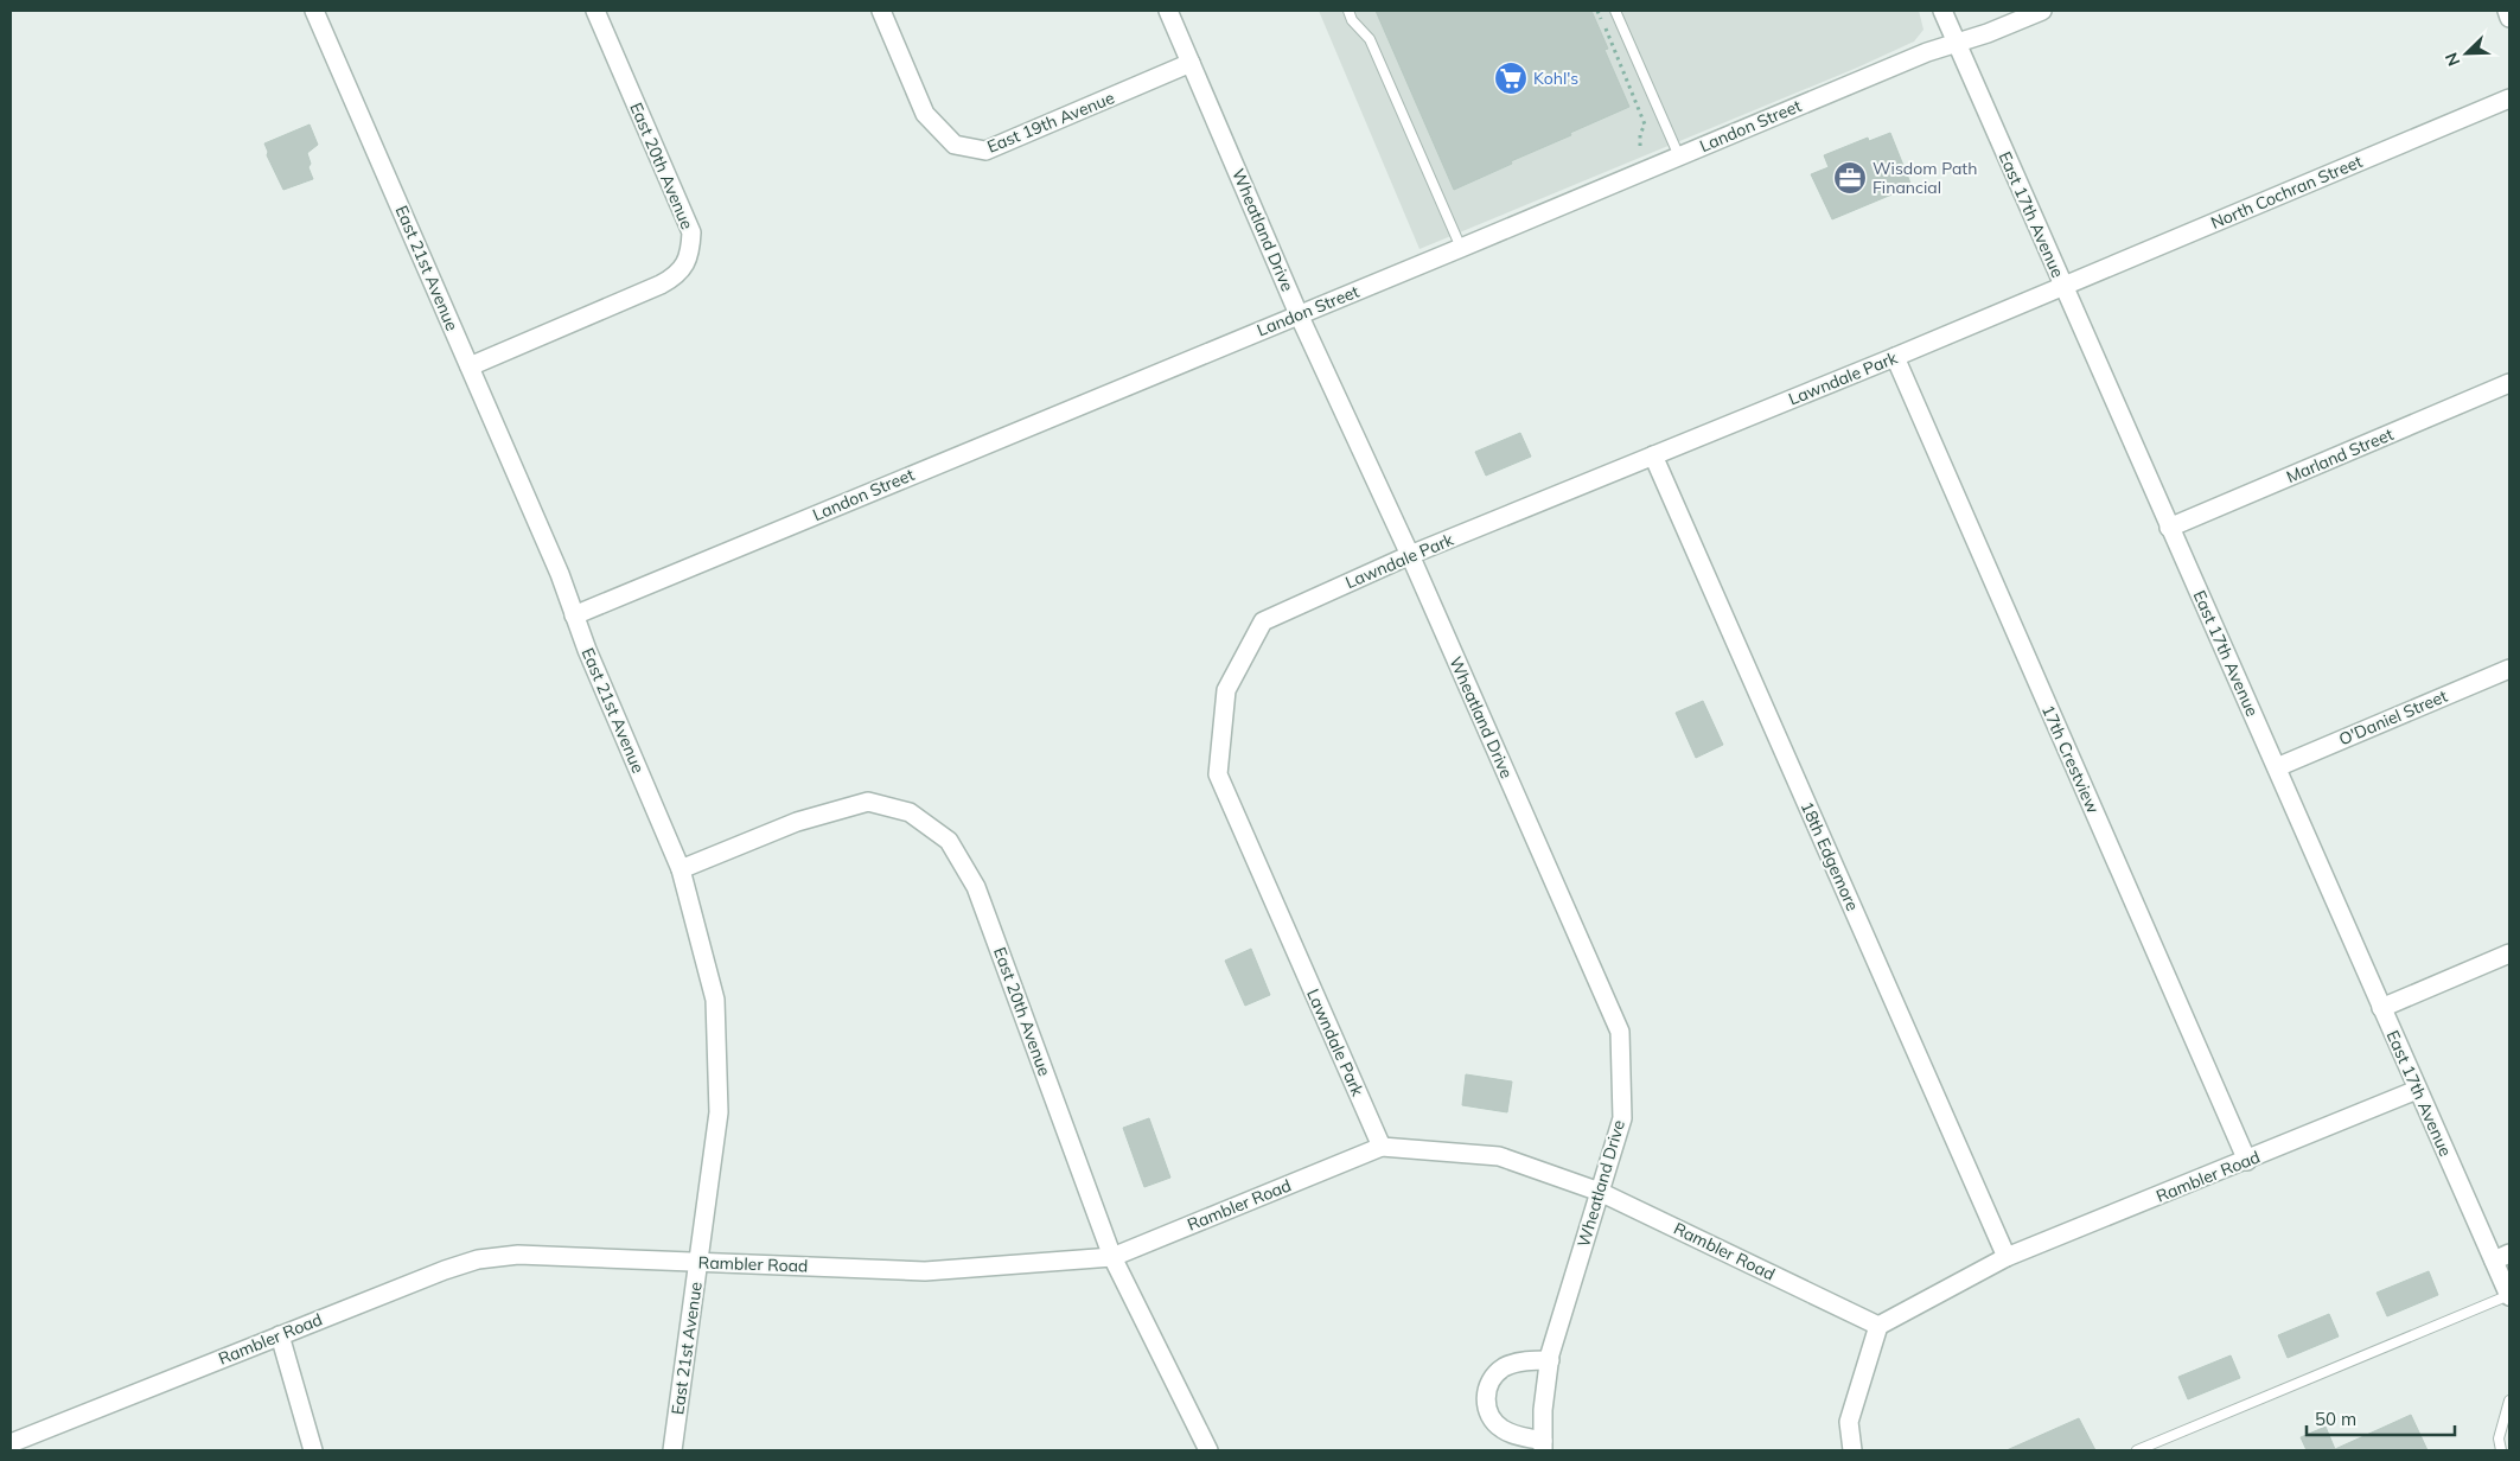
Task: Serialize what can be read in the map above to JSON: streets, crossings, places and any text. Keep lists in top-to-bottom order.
{
  "streets": {
    "street": [
      "East 19th Avenue",
      "Landon Street",
      "East 20th Avenue",
      "North Cochran Street",
      "East 17th Avenue",
      "Wheatland Drive",
      "East 21st Avenue",
      "Lawndale Park",
      "Marland Street",
      "O'Daniel Street",
      "17th Crestview",
      "18th Edgemore",
      "Rambler Road"
    ]
  },
  "crossings": [
    ["East 19th Avenue", "Wheatland Drive"],
    ["Landon Street", "East 17th Avenue"],
    ["Landon Street", "Wheatland Drive"],
    ["Landon Street", "East 21st Avenue"],
    ["East 20th Avenue", "East 21st Avenue"],
    ["East 20th Avenue", "Rambler Road"],
    ["North Cochran Street", "East 17th Avenue"],
    ["North Cochran Street", "Lawndale Park"],
    ["East 17th Avenue", "Lawndale Park"],
    ["East 17th Avenue", "Marland Street"],
    ["East 17th Avenue", "O'Daniel Street"],
    ["East 17th Avenue", "Rambler Road"],
    ["Wheatland Drive", "Lawndale Park"],
    ["Wheatland Drive", "Rambler Road"],
    ["East 21st Avenue", "Rambler Road"],
    ["Lawndale Park", "17th Crestview"],
    ["Lawndale Park", "18th Edgemore"],
    ["Lawndale Park", "Rambler Road"],
    ["17th Crestview", "Rambler Road"],
    ["18th Edgemore", "Rambler Road"]
  ],
  "places": {
    "supermarket": ["Kohl's"],
    "office": ["Wisdom Path Financial"]
  },
  "scale_bar": "50 m",
  "north": "bottom left"
}
